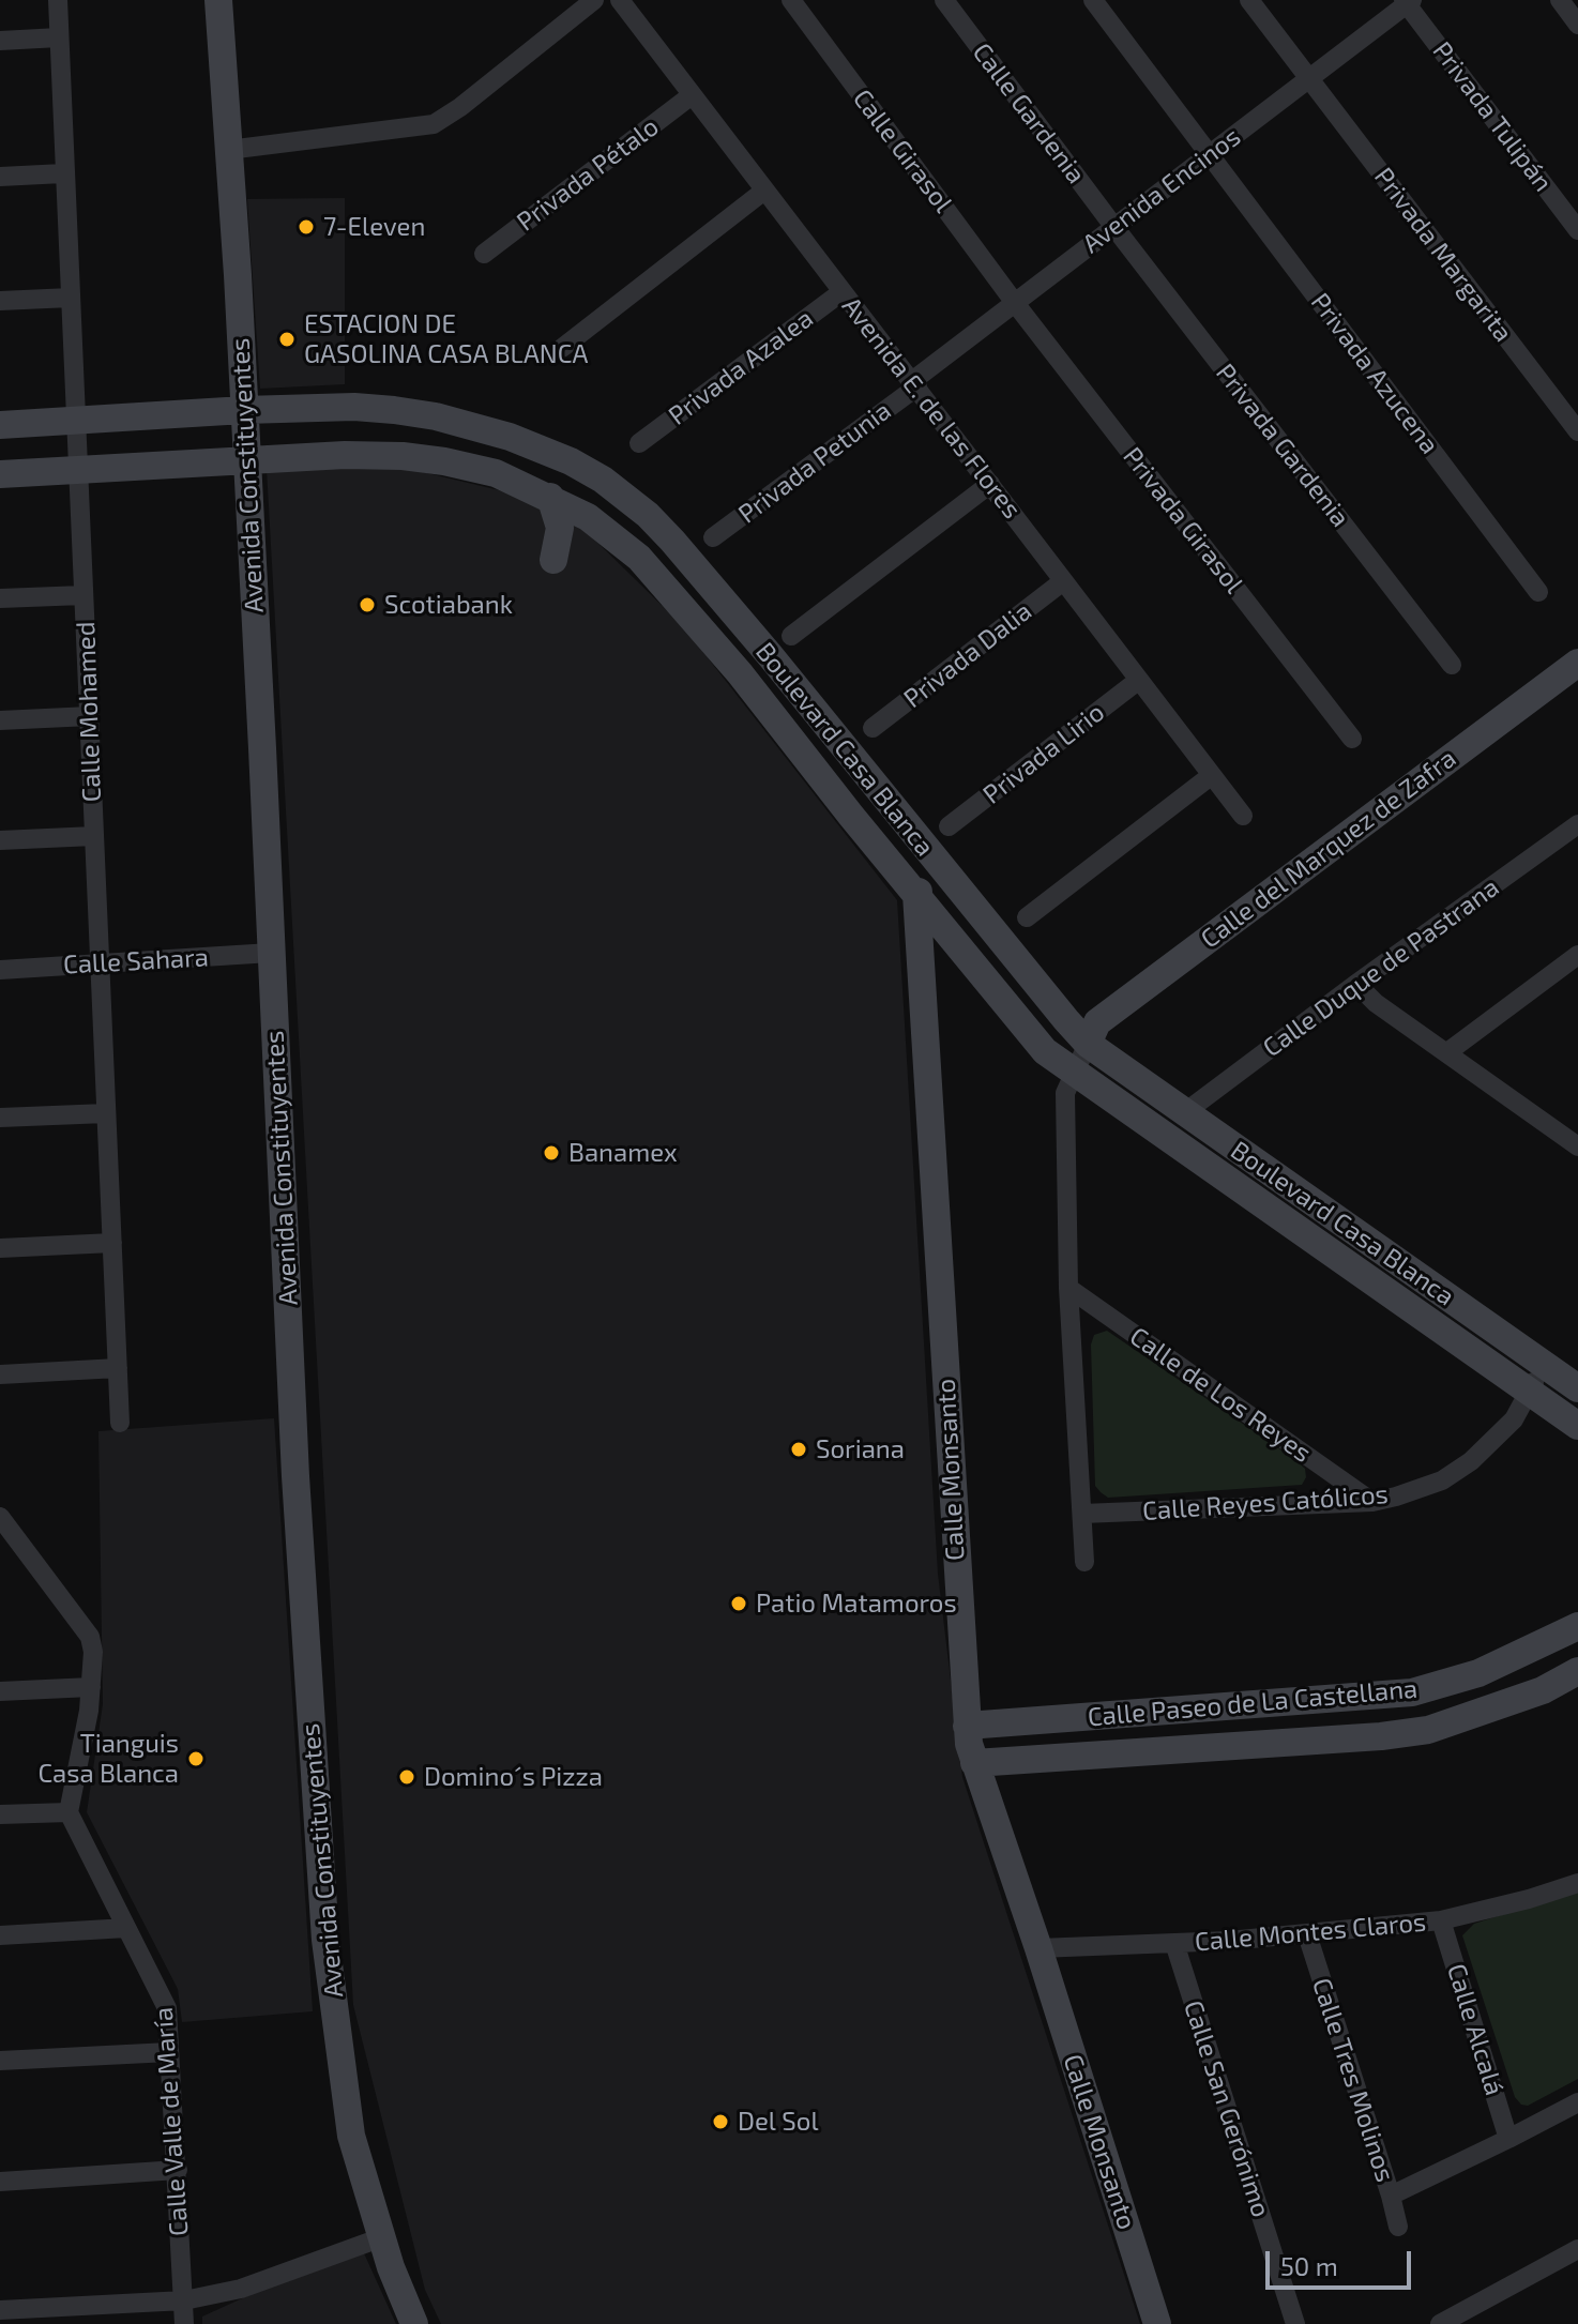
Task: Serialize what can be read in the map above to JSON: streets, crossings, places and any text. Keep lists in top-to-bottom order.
{
  "streets": {
    "street": [
      "Calle Gardenia",
      "Privada Tulipán",
      "Calle Girasol",
      "Privada Pétalo",
      "Avenida Encinos",
      "Privada Margarita",
      "Privada Azalea",
      "Privada Azucena",
      "Avenida E. de las Flores",
      "Privada Gardenia",
      "Privada Petunia",
      "Avenida Constituyentes",
      "Privada Girasol",
      "Privada Dalia",
      "Calle Mohamed",
      "Boulevard Casa Blanca",
      "Privada Lirio",
      "Calle del Marquez de Zafra",
      "Calle Sahara",
      "Calle Duque de Pastrana",
      "Calle de Los Reyes",
      "Calle Monsanto",
      "Calle Reyes Católicos",
      "Calle Paseo de La Castellana",
      "Calle Montes Claros",
      "Calle Alcalá",
      "Calle Tres Molinos",
      "Calle San Gerónimo",
      "Calle Valle de María"
    ]
  },
  "crossings": [
    ["Calle Gardenia", "Avenida Encinos"],
    ["Calle Gardenia", "Privada Gardenia"],
    ["Privada Tulipán", "Avenida Encinos"],
    ["Calle Girasol", "Avenida Encinos"],
    ["Calle Girasol", "Privada Girasol"],
    ["Privada Pétalo", "Avenida E. de las Flores"],
    ["Avenida Encinos", "Privada Margarita"],
    ["Avenida Encinos", "Privada Azucena"],
    ["Avenida Encinos", "Avenida E. de las Flores"],
    ["Avenida Encinos", "Privada Gardenia"],
    ["Avenida Encinos", "Privada Petunia"],
    ["Avenida Encinos", "Privada Girasol"],
    ["Privada Azalea", "Avenida E. de las Flores"],
    ["Avenida E. de las Flores", "Privada Petunia"],
    ["Avenida E. de las Flores", "Privada Dalia"],
    ["Avenida E. de las Flores", "Privada Lirio"],
    ["Avenida Constituyentes", "Boulevard Casa Blanca"],
    ["Avenida Constituyentes", "Calle Sahara"],
    ["Calle Mohamed", "Boulevard Casa Blanca"],
    ["Calle Mohamed", "Calle Sahara"],
    ["Boulevard Casa Blanca", "Calle del Marquez de Zafra"],
    ["Boulevard Casa Blanca", "Calle Duque de Pastrana"],
    ["Boulevard Casa Blanca", "Calle Monsanto"],
    ["Boulevard Casa Blanca", "Calle Reyes Católicos"],
    ["Calle de Los Reyes", "Calle Reyes Católicos"],
    ["Calle Monsanto", "Calle Paseo de La Castellana"],
    ["Calle Monsanto", "Calle Montes Claros"],
    ["Calle Montes Claros", "Calle Alcalá"],
    ["Calle Montes Claros", "Calle Tres Molinos"],
    ["Calle Montes Claros", "Calle San Gerónimo"]
  ],
  "places": [
    "7-Eleven",
    "ESTACION DE GASOLINA CASA BLANCA",
    "Scotiabank",
    "Banamex",
    "Soriana",
    "Patio Matamoros",
    "Tianguis Casa Blanca",
    "Domino´s Pizza",
    "Del Sol"
  ],
  "scale_bar": "50 m"
}
